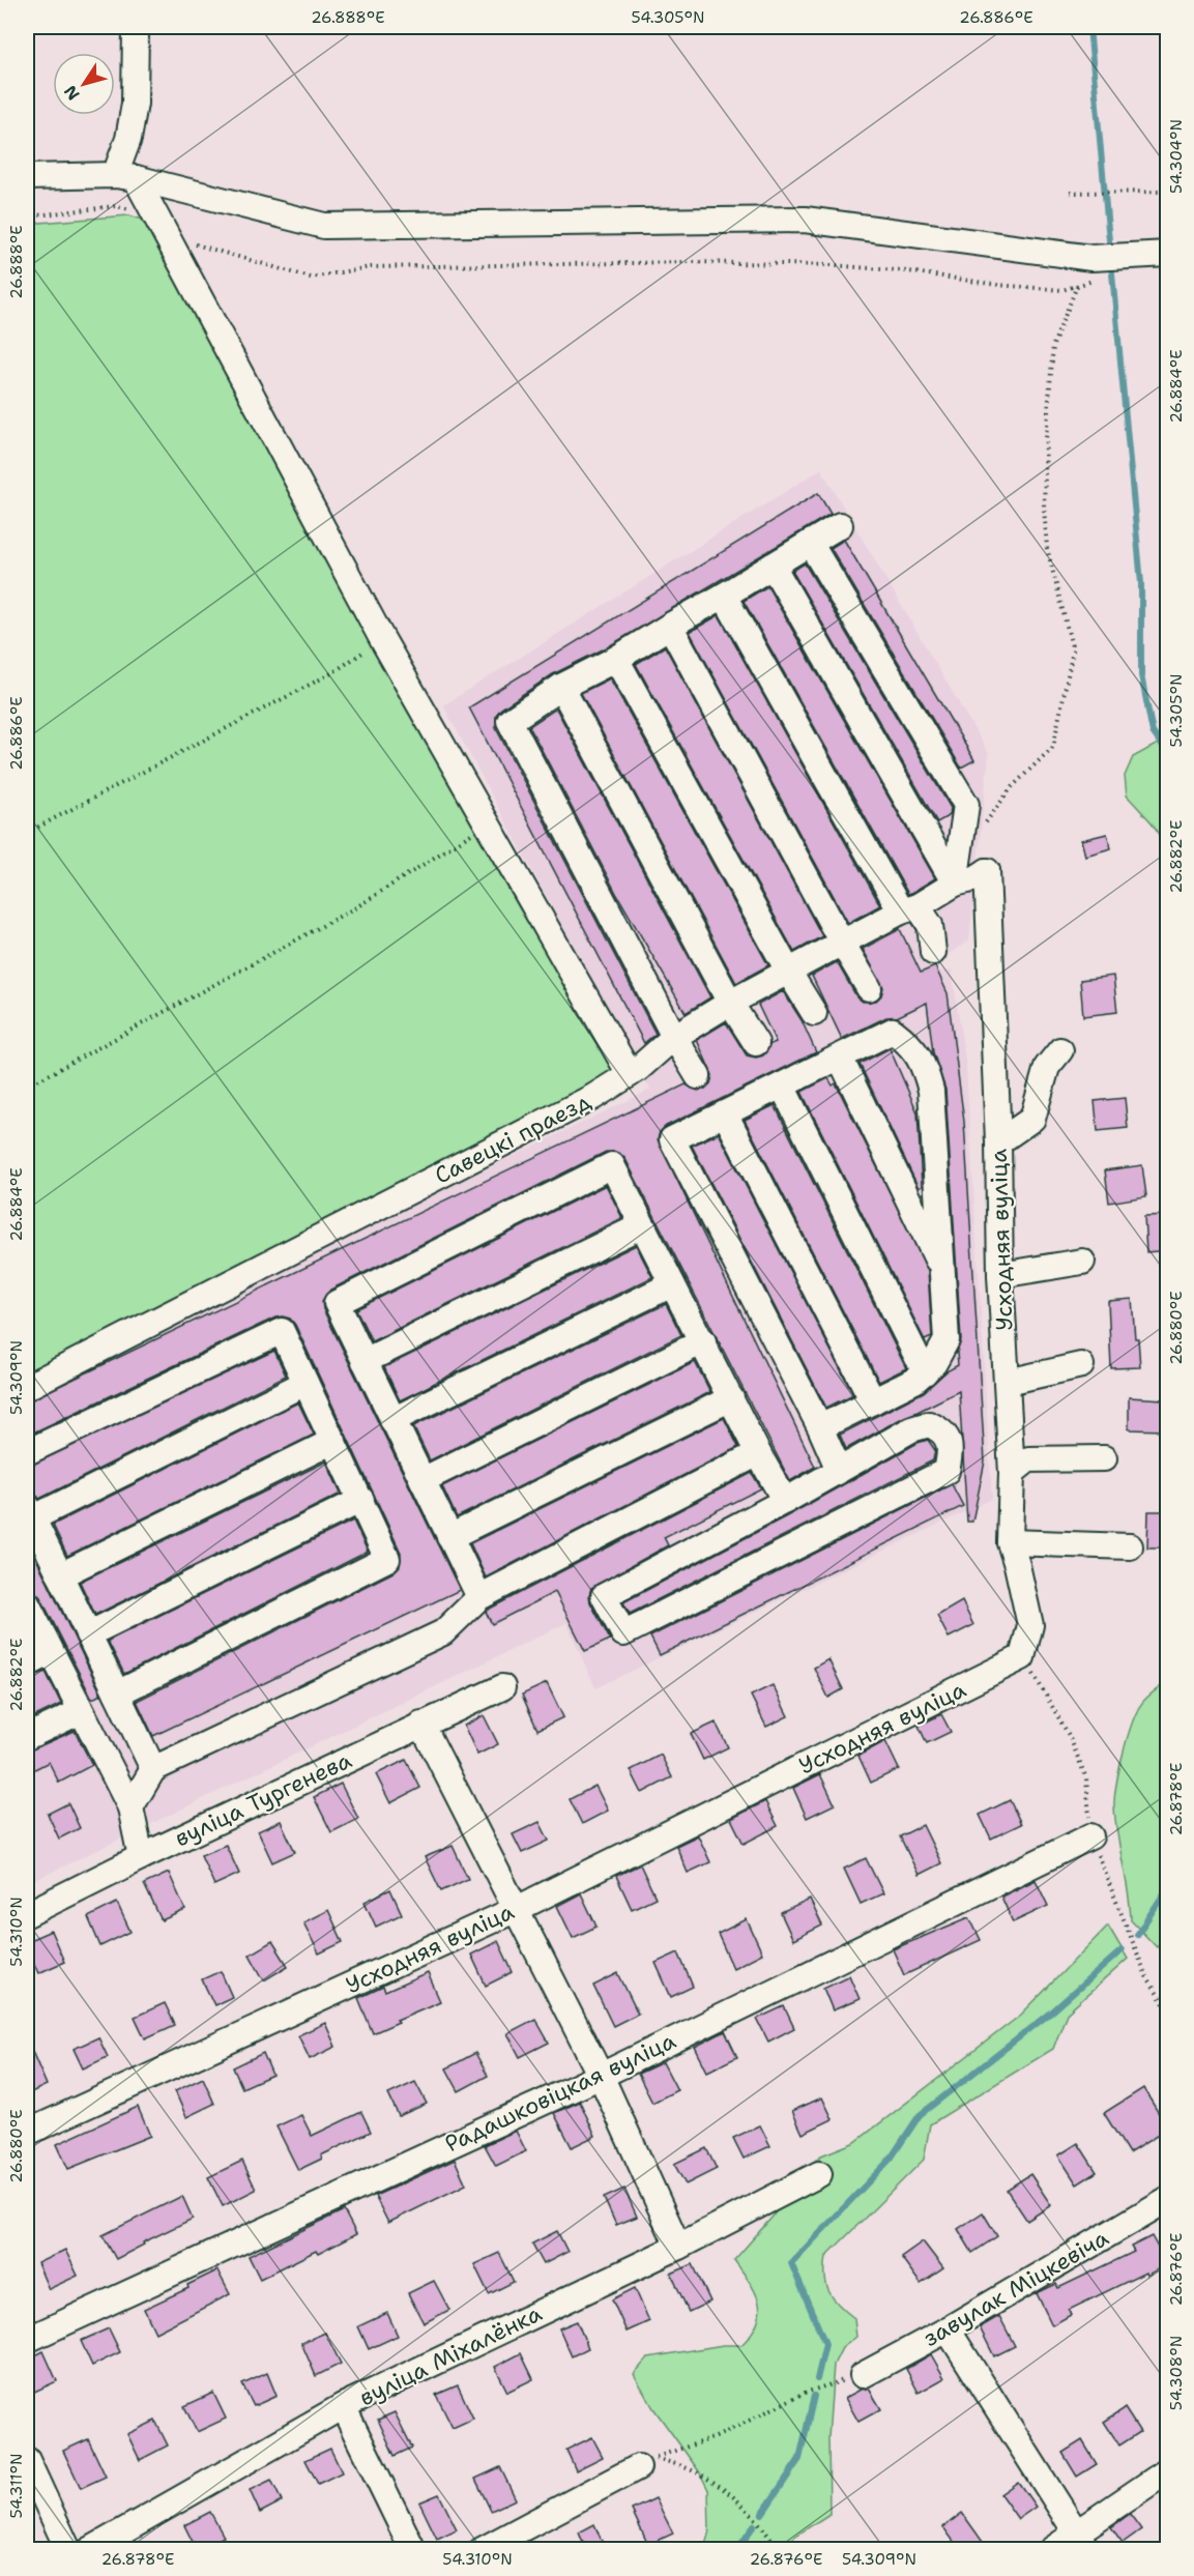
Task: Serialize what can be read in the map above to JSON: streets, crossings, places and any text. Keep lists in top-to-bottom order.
{
  "streets": {
    "street": [
      "Савецкі праезд",
      "Усходняя вуліца",
      "вуліца Тургенева",
      "Радашковіцкая вуліца",
      "завулак Міцкевіча",
      "вуліца Міхалёнка"
    ]
  },
  "crossings": [
    ["Савецкі праезд", "Усходняя вуліца"]
  ],
  "north": "bottom left",
  "coordinates": [
    "26.888°E",
    "54.305°N",
    "26.886°E",
    "54.304°N",
    "26.884°E",
    "26.882°E",
    "26.880°E",
    "54.309°N",
    "26.878°E",
    "54.310°N",
    "26.876°E",
    "54.308°N",
    "54.311°N"
  ]
}
